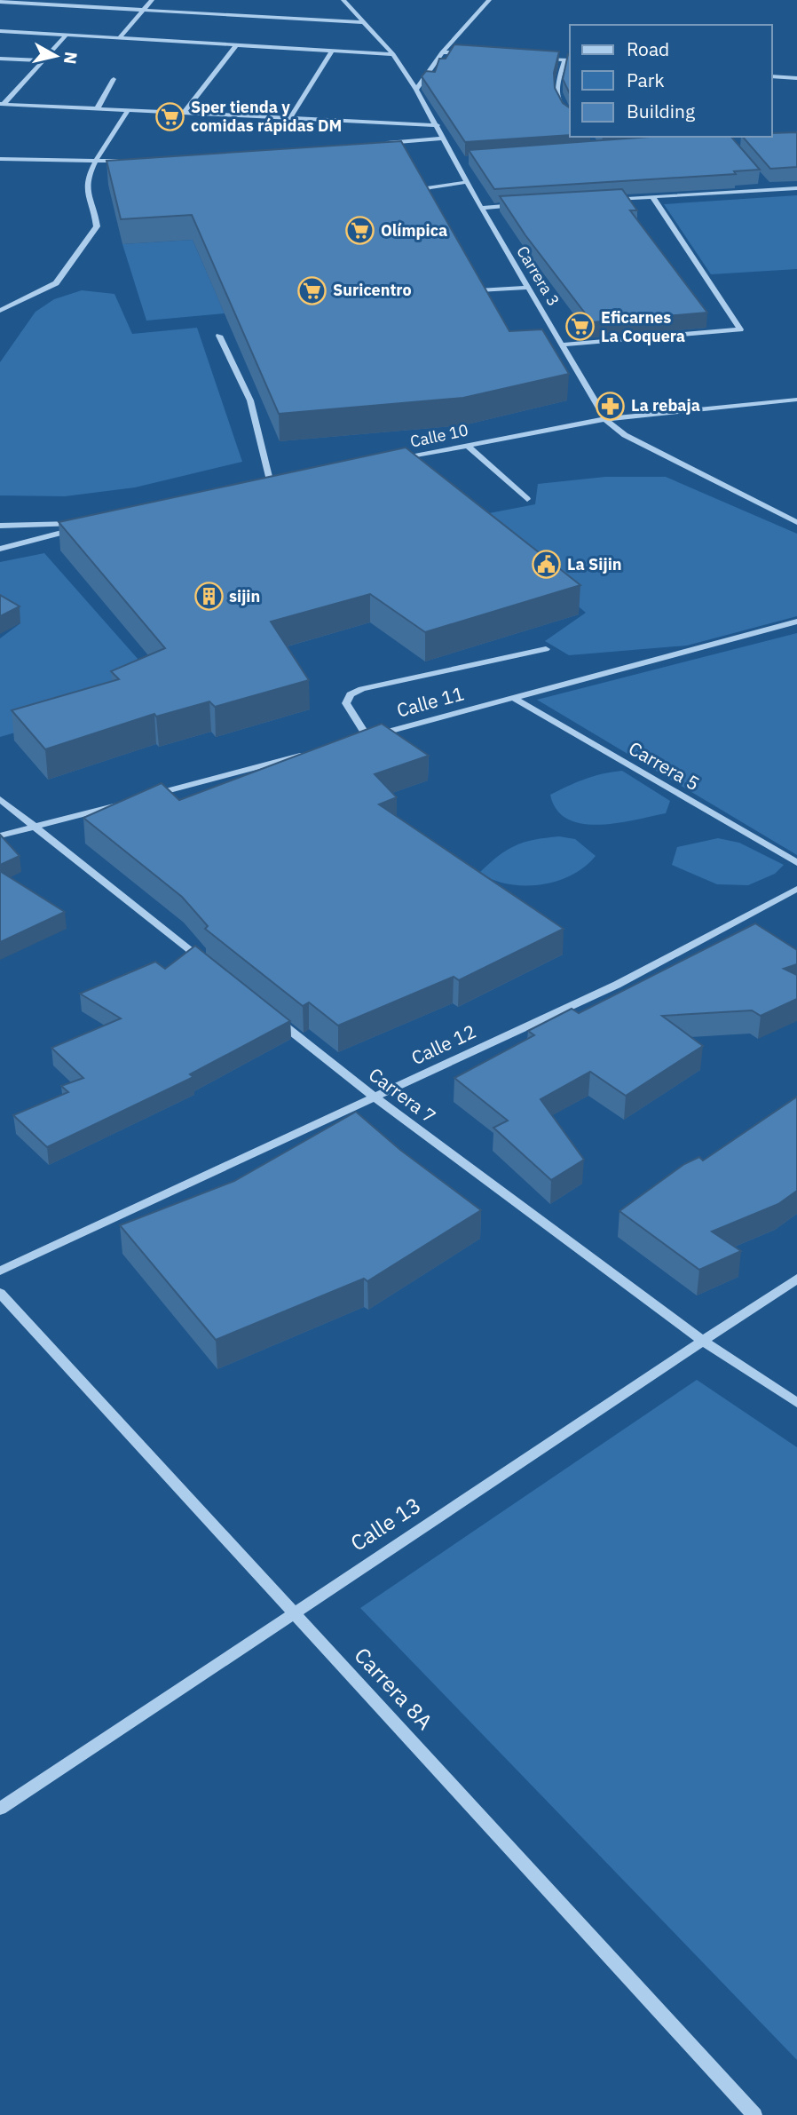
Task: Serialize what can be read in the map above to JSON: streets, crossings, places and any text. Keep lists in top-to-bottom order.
{
  "streets": {
    "street": [
      "Carrera 3",
      "Calle 10",
      "Calle 11",
      "Carrera 5",
      "Calle 12",
      "Carrera 7",
      "Calle 13",
      "Carrera 8A"
    ]
  },
  "crossings": [
    ["Carrera 3", "Calle 10"],
    ["Calle 11", "Carrera 5"],
    ["Calle 12", "Carrera 7"],
    ["Carrera 7", "Calle 13"],
    ["Calle 13", "Carrera 8A"]
  ],
  "places": {
    "supermarket": [
      "Sper tienda y comidas rápidas DM",
      "Olímpica",
      "Suricentro",
      "Eficarnes La Coquera"
    ],
    "pharmacy": ["La rebaja"],
    "public building": ["La Sijin"],
    "building": ["sijin"]
  },
  "legend": ["Road", "Park", "Building"],
  "north": "right"
}
